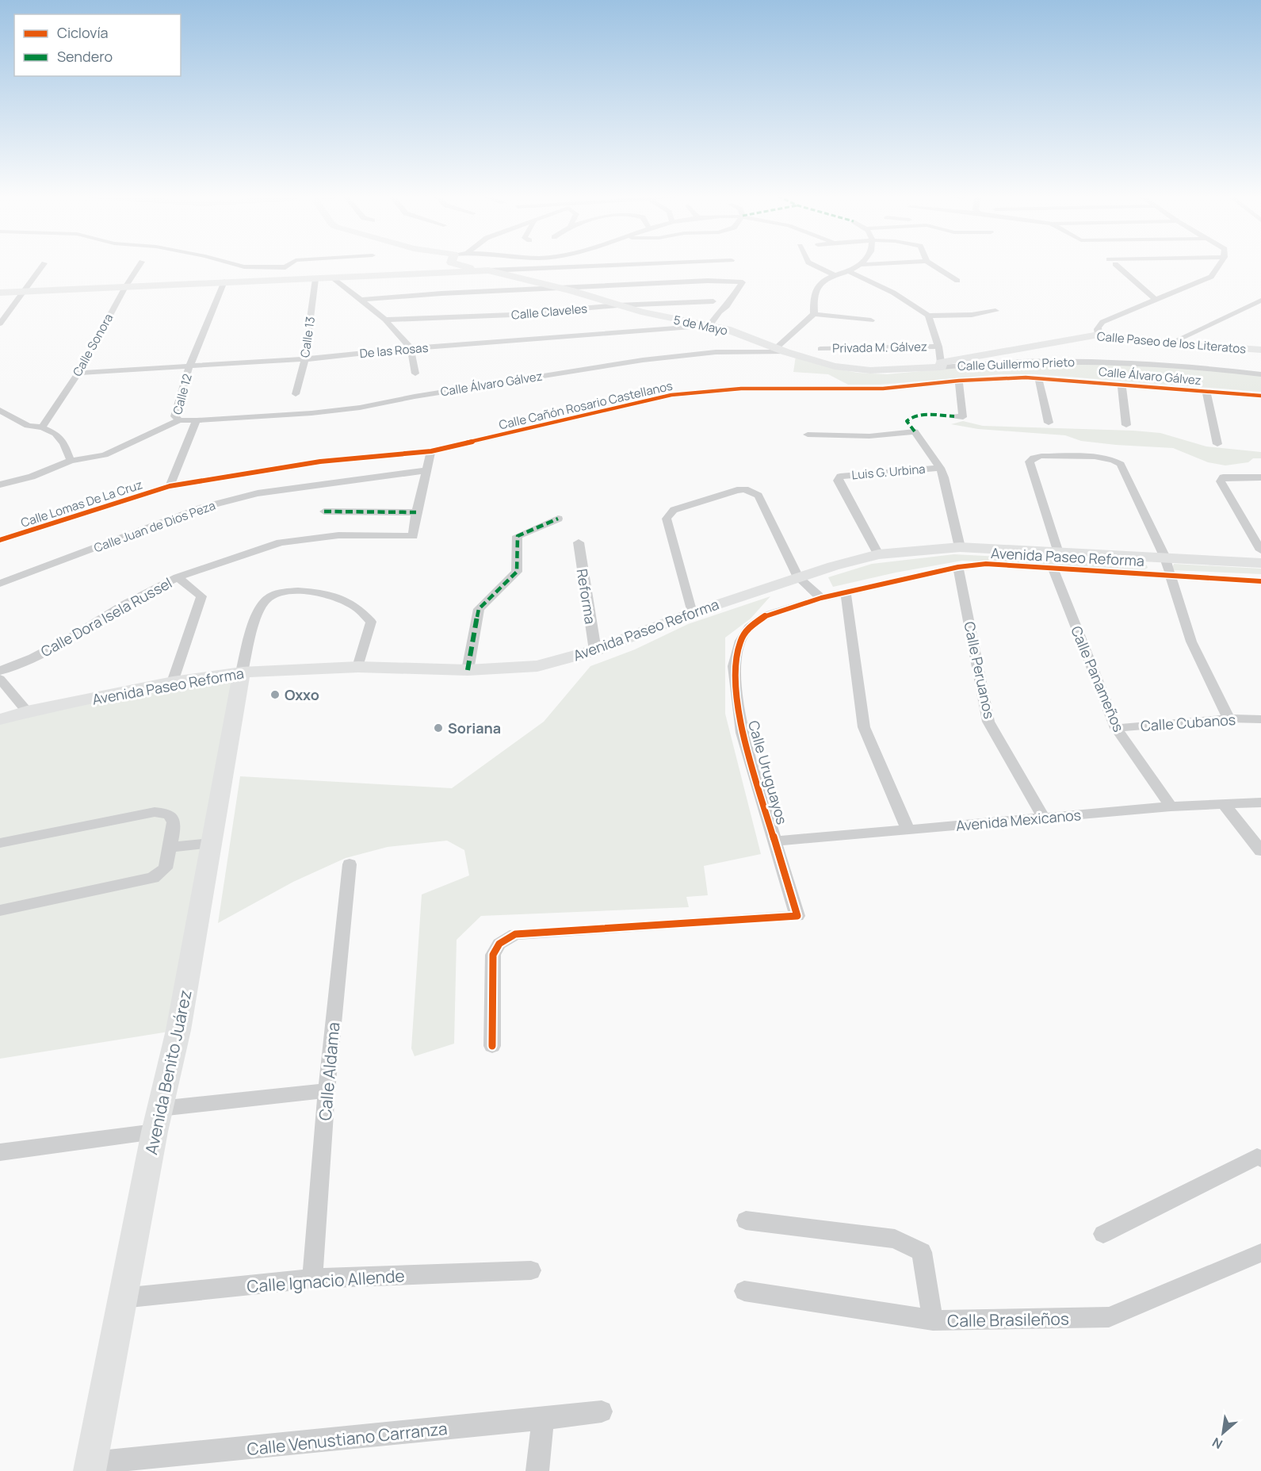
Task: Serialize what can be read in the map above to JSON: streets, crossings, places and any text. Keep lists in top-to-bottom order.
{
  "streets": {
    "street": [
      "Calle Claveles",
      "5 de Mayo",
      "Calle 13",
      "Calle Paseo de los Literatos",
      "Calle Sonora",
      "Privada M. Gálvez",
      "De las Rosas",
      "Calle Guillermo Prieto",
      "Calle Álvaro Gálvez",
      "Calle 12",
      "Calle Cañón Rosario Castellanos",
      "Luis G. Urbina",
      "Calle Lomas De La Cruz",
      "Calle Juan de Dios Peza",
      "Avenida Paseo Reforma",
      "Reforma",
      "Calle Dora Isela Russel",
      "Calle Peruanos",
      "Calle Panameños",
      "Calle Cubanos",
      "Calle Uruguayos",
      "Avenida Mexicanos",
      "Calle Aldama",
      "Avenida Benito Juárez",
      "Calle Ignacio Allende",
      "Calle Brasileños",
      "Calle Venustiano Carranza"
    ]
  },
  "crossings": [
    ["Calle Claveles", "5 de Mayo"],
    ["5 de Mayo", "Calle Paseo de los Literatos"],
    ["5 de Mayo", "De las Rosas"],
    ["5 de Mayo", "Calle Guillermo Prieto"],
    ["5 de Mayo", "Calle Álvaro Gálvez"],
    ["Calle 13", "De las Rosas"],
    ["Calle Paseo de los Literatos", "Calle Guillermo Prieto"],
    ["Calle Sonora", "De las Rosas"],
    ["De las Rosas", "Calle 12"],
    ["Calle Álvaro Gálvez", "Calle 12"],
    ["Calle Álvaro Gálvez", "Calle Cañón Rosario Castellanos"],
    ["Calle 12", "Calle Cañón Rosario Castellanos"],
    ["Calle 12", "Calle Lomas De La Cruz"],
    ["Calle Cañón Rosario Castellanos", "Calle Lomas De La Cruz"],
    ["Calle Cañón Rosario Castellanos", "Calle Dora Isela Russel"],
    ["Luis G. Urbina", "Avenida Paseo Reforma"],
    ["Calle Juan de Dios Peza", "Calle Dora Isela Russel"],
    ["Avenida Paseo Reforma", "Reforma"],
    ["Avenida Paseo Reforma", "Calle Peruanos"],
    ["Avenida Paseo Reforma", "Calle Panameños"],
    ["Avenida Paseo Reforma", "Calle Uruguayos"],
    ["Avenida Paseo Reforma", "Avenida Benito Juárez"],
    ["Calle Peruanos", "Avenida Mexicanos"],
    ["Calle Panameños", "Calle Cubanos"],
    ["Calle Panameños", "Avenida Mexicanos"],
    ["Calle Uruguayos", "Avenida Mexicanos"],
    ["Calle Aldama", "Calle Ignacio Allende"],
    ["Avenida Benito Juárez", "Calle Ignacio Allende"],
    ["Avenida Benito Juárez", "Calle Venustiano Carranza"]
  ],
  "places": ["Oxxo", "Soriana"],
  "legend": ["Ciclovía", "Sendero"],
  "north": "bottom left"
}
